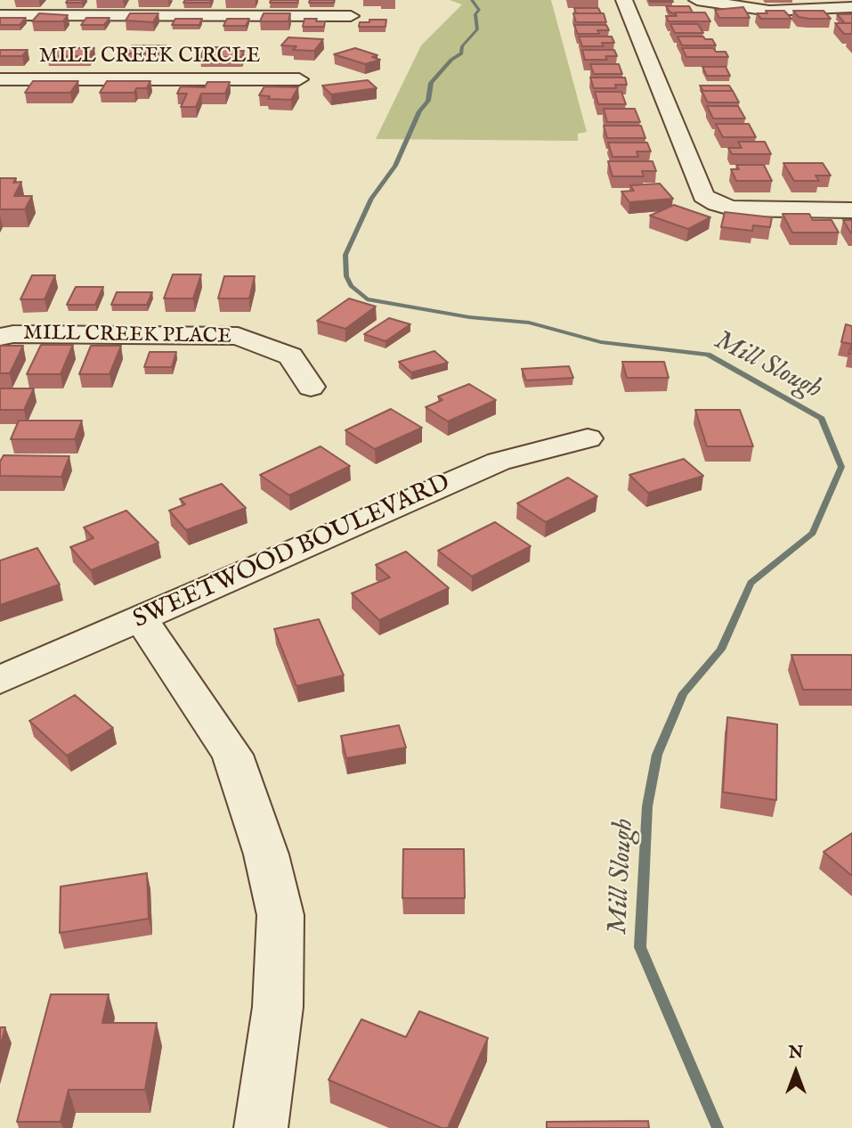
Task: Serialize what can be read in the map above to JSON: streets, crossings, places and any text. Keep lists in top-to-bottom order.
{
  "streets": {
    "street": ["MILL CREEK CIRCLE", "MILL CREEK PLACE", "SWEETWOOD BOULEVARD"]
  },
  "water": ["Mill Slough"],
  "north": "top"
}
